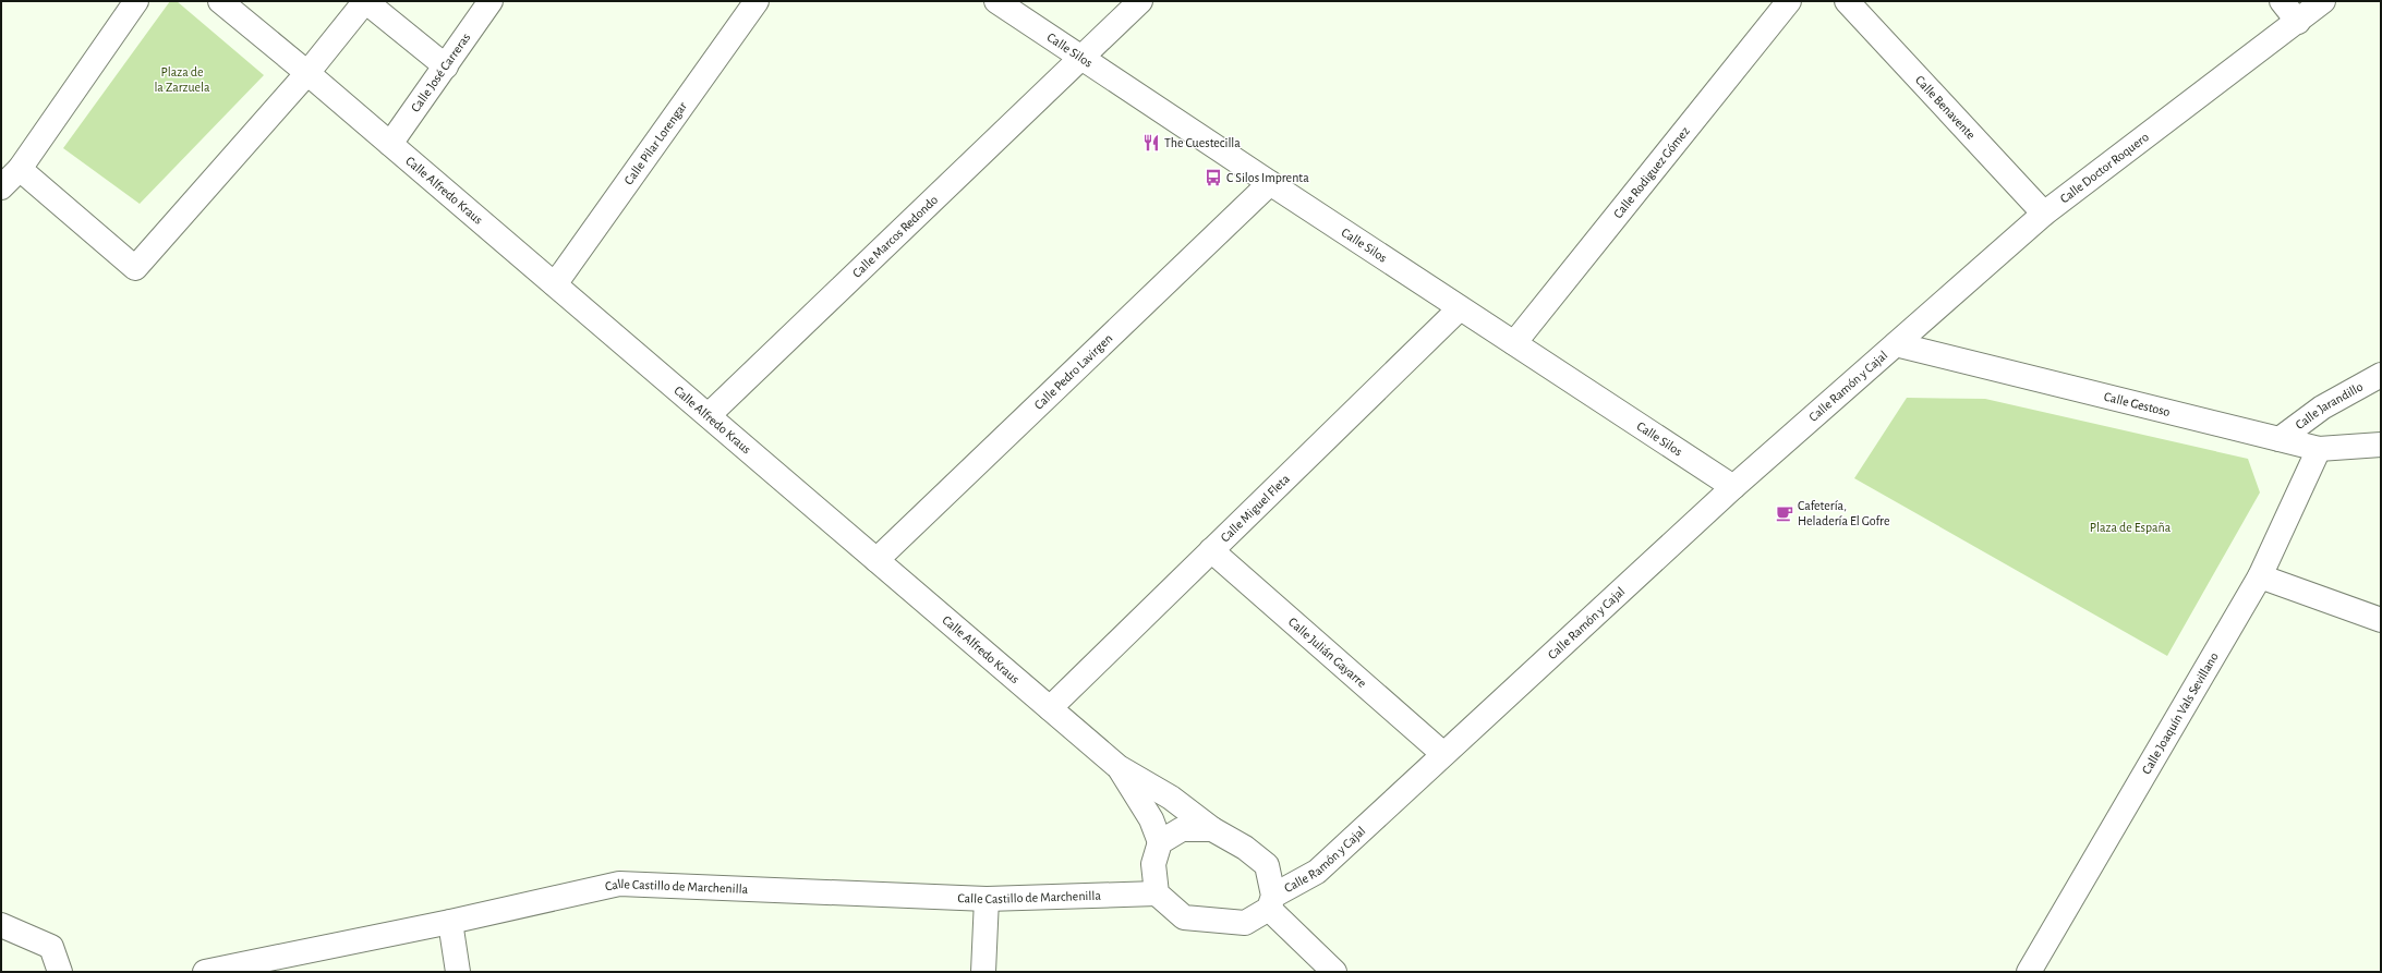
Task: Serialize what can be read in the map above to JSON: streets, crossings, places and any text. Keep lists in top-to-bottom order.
{
  "streets": {
    "street": [
      "Calle Silos",
      "Calle José Carreras",
      "Calle Benavente",
      "Calle Pilar Lorengar",
      "Calle Doctor Roquero",
      "Calle Rodiguez Gómez",
      "Calle Alfredo Kraus",
      "Calle Marcos Redondo",
      "Calle Pedro Lavirgen",
      "Calle Ramón y Cajal",
      "Calle Gestoso",
      "Calle Jarandillo",
      "Calle Miguel Fleta",
      "Calle Julián Gayarre",
      "Calle Joaquín Vals Sevillano",
      "Calle Castillo de Marchenilla"
    ]
  },
  "crossings": [
    ["Calle Silos", "Calle Rodiguez Gómez"],
    ["Calle Silos", "Calle Marcos Redondo"],
    ["Calle Silos", "Calle Pedro Lavirgen"],
    ["Calle Silos", "Calle Ramón y Cajal"],
    ["Calle Silos", "Calle Miguel Fleta"],
    ["Calle José Carreras", "Calle Alfredo Kraus"],
    ["Calle Benavente", "Calle Doctor Roquero"],
    ["Calle Pilar Lorengar", "Calle Alfredo Kraus"],
    ["Calle Doctor Roquero", "Calle Ramón y Cajal"],
    ["Calle Doctor Roquero", "Calle Gestoso"],
    ["Calle Alfredo Kraus", "Calle Marcos Redondo"],
    ["Calle Alfredo Kraus", "Calle Pedro Lavirgen"],
    ["Calle Alfredo Kraus", "Calle Miguel Fleta"],
    ["Calle Ramón y Cajal", "Calle Gestoso"],
    ["Calle Ramón y Cajal", "Calle Julián Gayarre"],
    ["Calle Ramón y Cajal", "Calle Castillo de Marchenilla"],
    ["Calle Gestoso", "Calle Jarandillo"],
    ["Calle Gestoso", "Calle Joaquín Vals Sevillano"],
    ["Calle Miguel Fleta", "Calle Julián Gayarre"]
  ],
  "parks": ["Plaza de la Zarzuela", "Plaza de España"],
  "places": {
    "restaurant": ["The Cuestecilla"],
    "bus stop": ["C Silos Imprenta"],
    "cafe": ["Cafetería, Heladería El Gofre"]
  }
}
